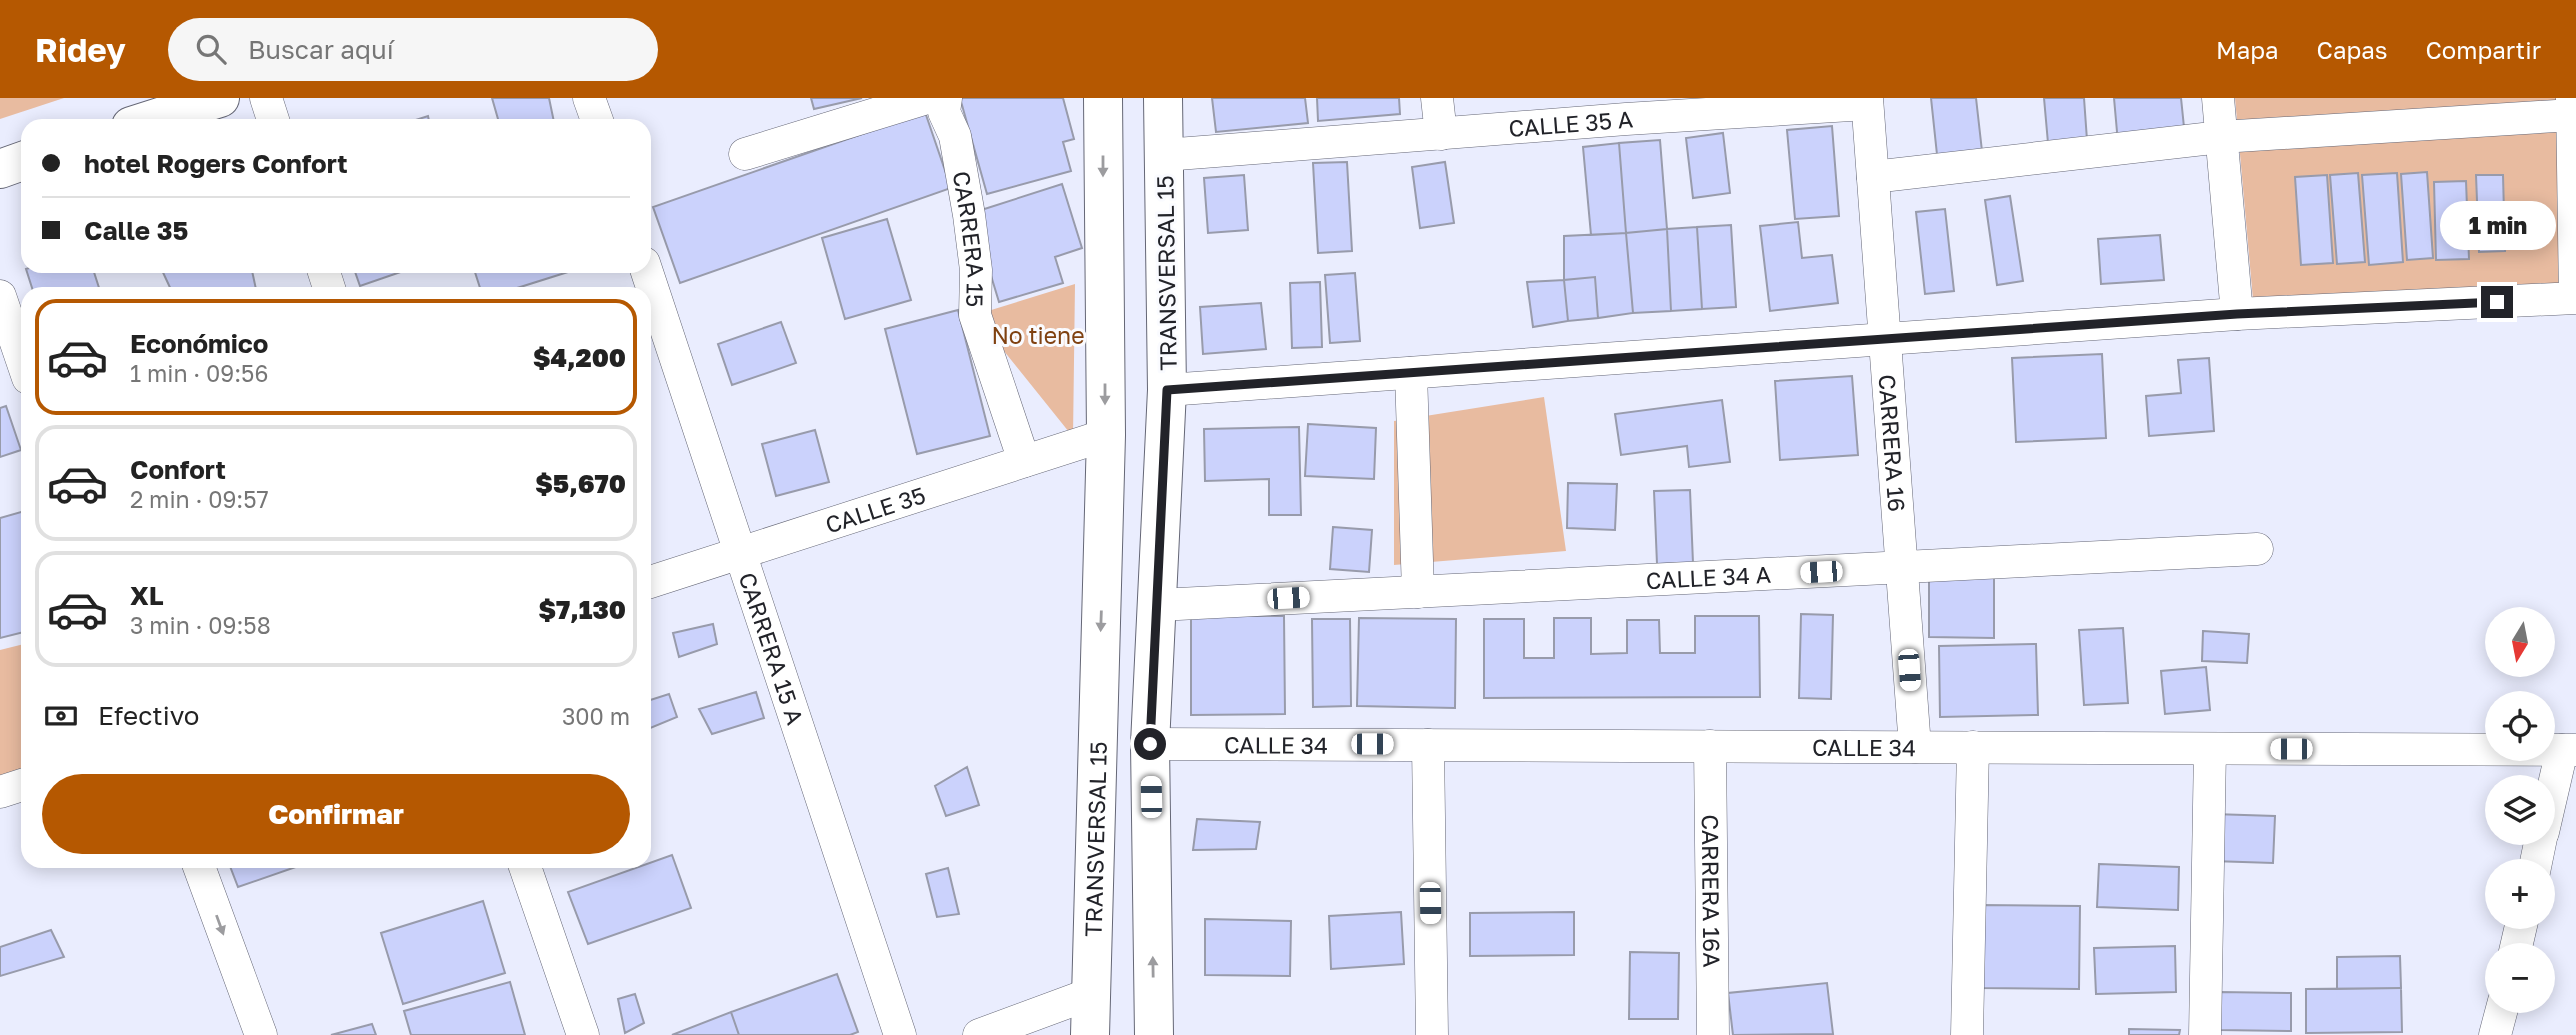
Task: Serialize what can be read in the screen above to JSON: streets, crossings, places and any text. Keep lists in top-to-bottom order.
{
  "streets": {
    "street": [
      "CALLE 35 A",
      "CARRERA 15",
      "TRANSVERSAL 15",
      "CARRERA 16",
      "CALLE 35",
      "CALLE 34 A",
      "CARRERA 15 A",
      "CALLE 34",
      "CARRERA 16A"
    ]
  },
  "crossings": [
    ["CALLE 35 A", "TRANSVERSAL 15"],
    ["CALLE 35 A", "CARRERA 16"],
    ["CARRERA 15", "CALLE 35"],
    ["TRANSVERSAL 15", "CALLE 35"],
    ["TRANSVERSAL 15", "CALLE 34 A"],
    ["TRANSVERSAL 15", "CALLE 34"],
    ["CARRERA 16", "CALLE 34 A"],
    ["CARRERA 16", "CALLE 34"],
    ["CALLE 35", "CARRERA 15 A"],
    ["CALLE 34", "CARRERA 16A"]
  ],
  "parks": ["No tiene"],
  "north": "bottom",
  "page": {
    "header": "Ridey",
    "search": "Buscar aquí",
    "nav": ["Mapa", "Capas", "Compartir"],
    "banner": ["hotel Rogers Confort", "Calle 35"],
    "bubble": "1 min",
    "list": [
      {
        "name": "Económico",
        "note": "1 min · 09:56",
        "value": "$4,200"
      },
      {
        "name": "Confort",
        "note": "2 min · 09:57",
        "value": "$5,670"
      },
      {
        "name": "XL",
        "note": "3 min · 09:58",
        "value": "$7,130"
      }
    ],
    "map_buttons": ["+", "−"],
    "pay": ["Efectivo", "300 m"],
    "buttons": "Confirmar"
  }
}
